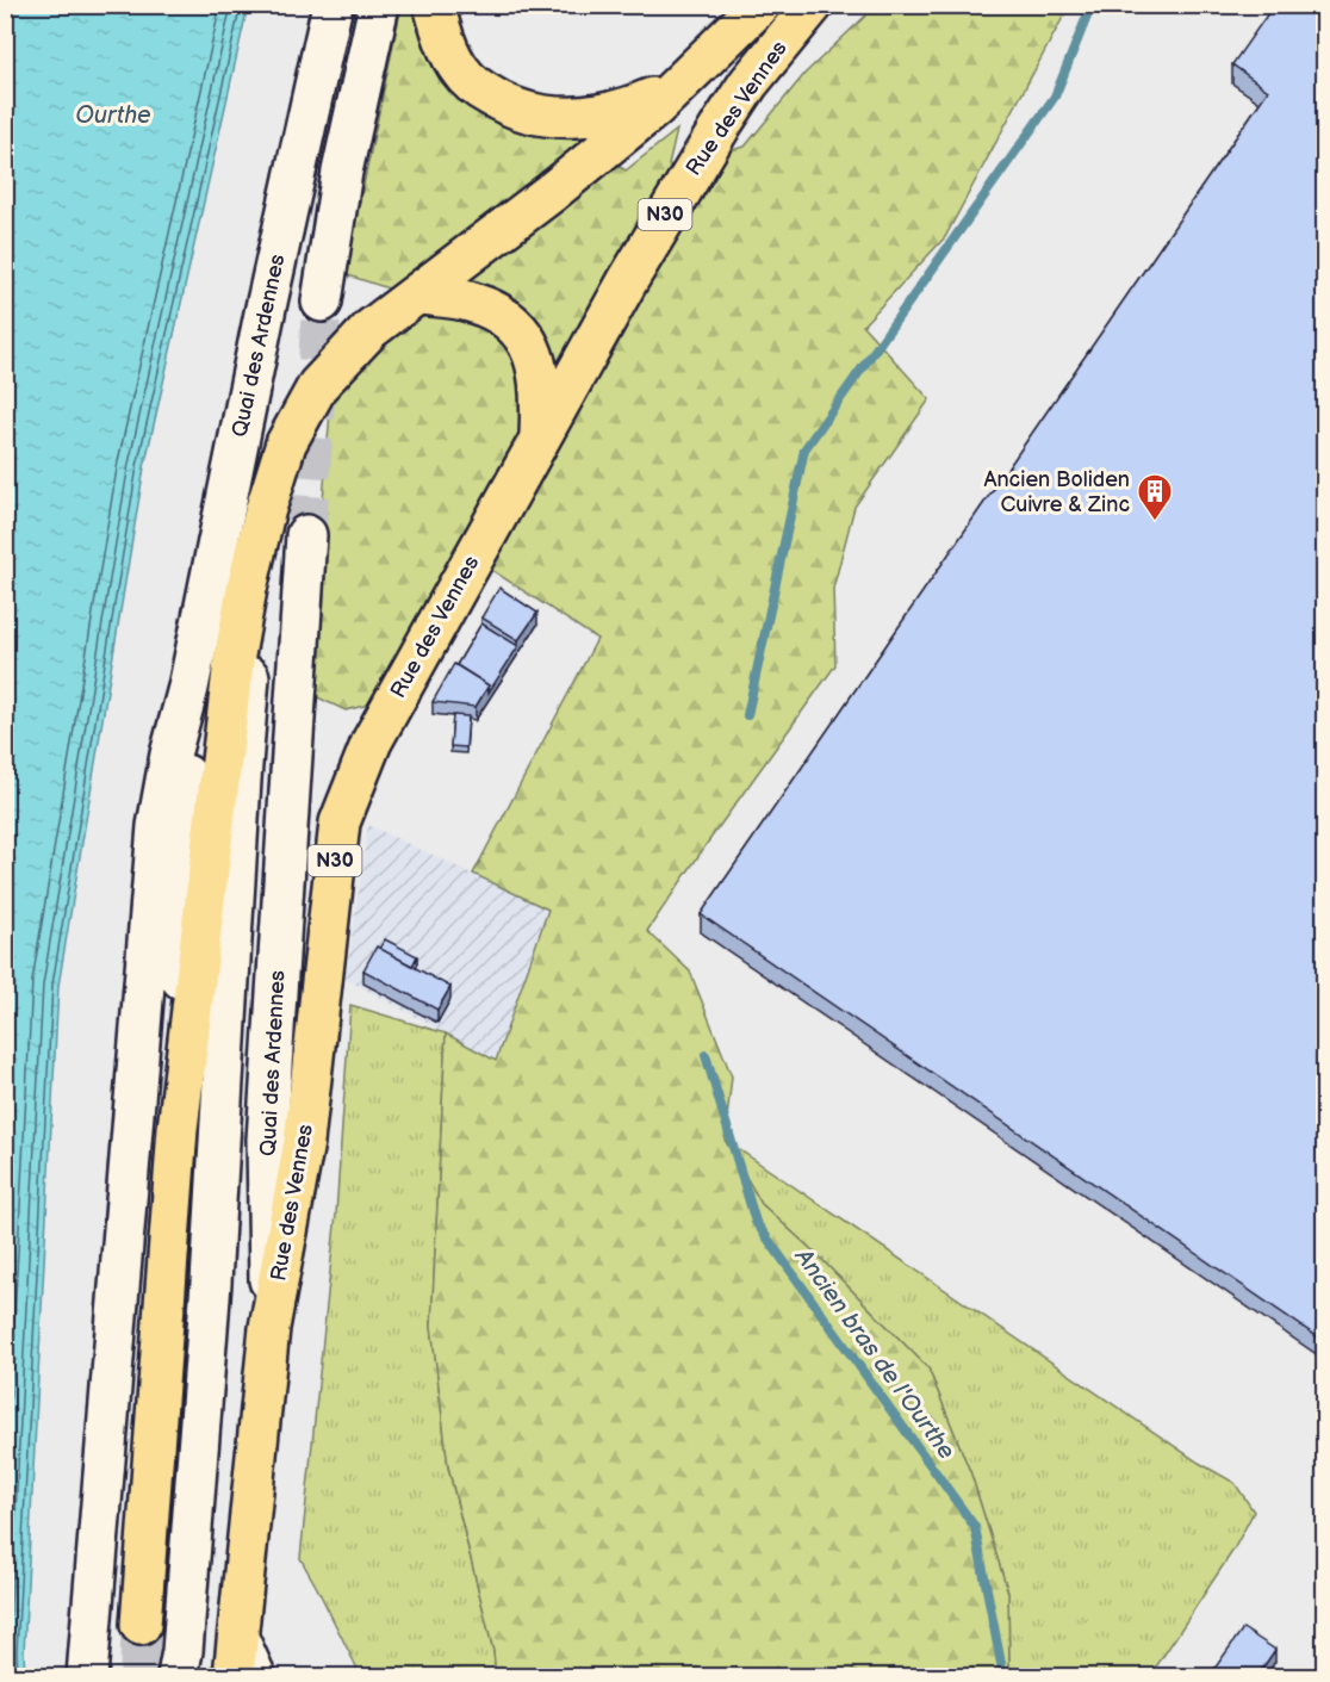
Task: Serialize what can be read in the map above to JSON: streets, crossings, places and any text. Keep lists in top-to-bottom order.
{
  "streets": {
    "main road": ["Rue des Vennes", "N30", "Quai des Ardennes"]
  },
  "crossings": [
    ["Rue des Vennes", "Quai des Ardennes"]
  ],
  "water": ["Ourthe", "Ancien bras de l'Ourthe"],
  "places": {
    "building": ["Ancien Boliden Cuivre & Zinc"]
  }
}
